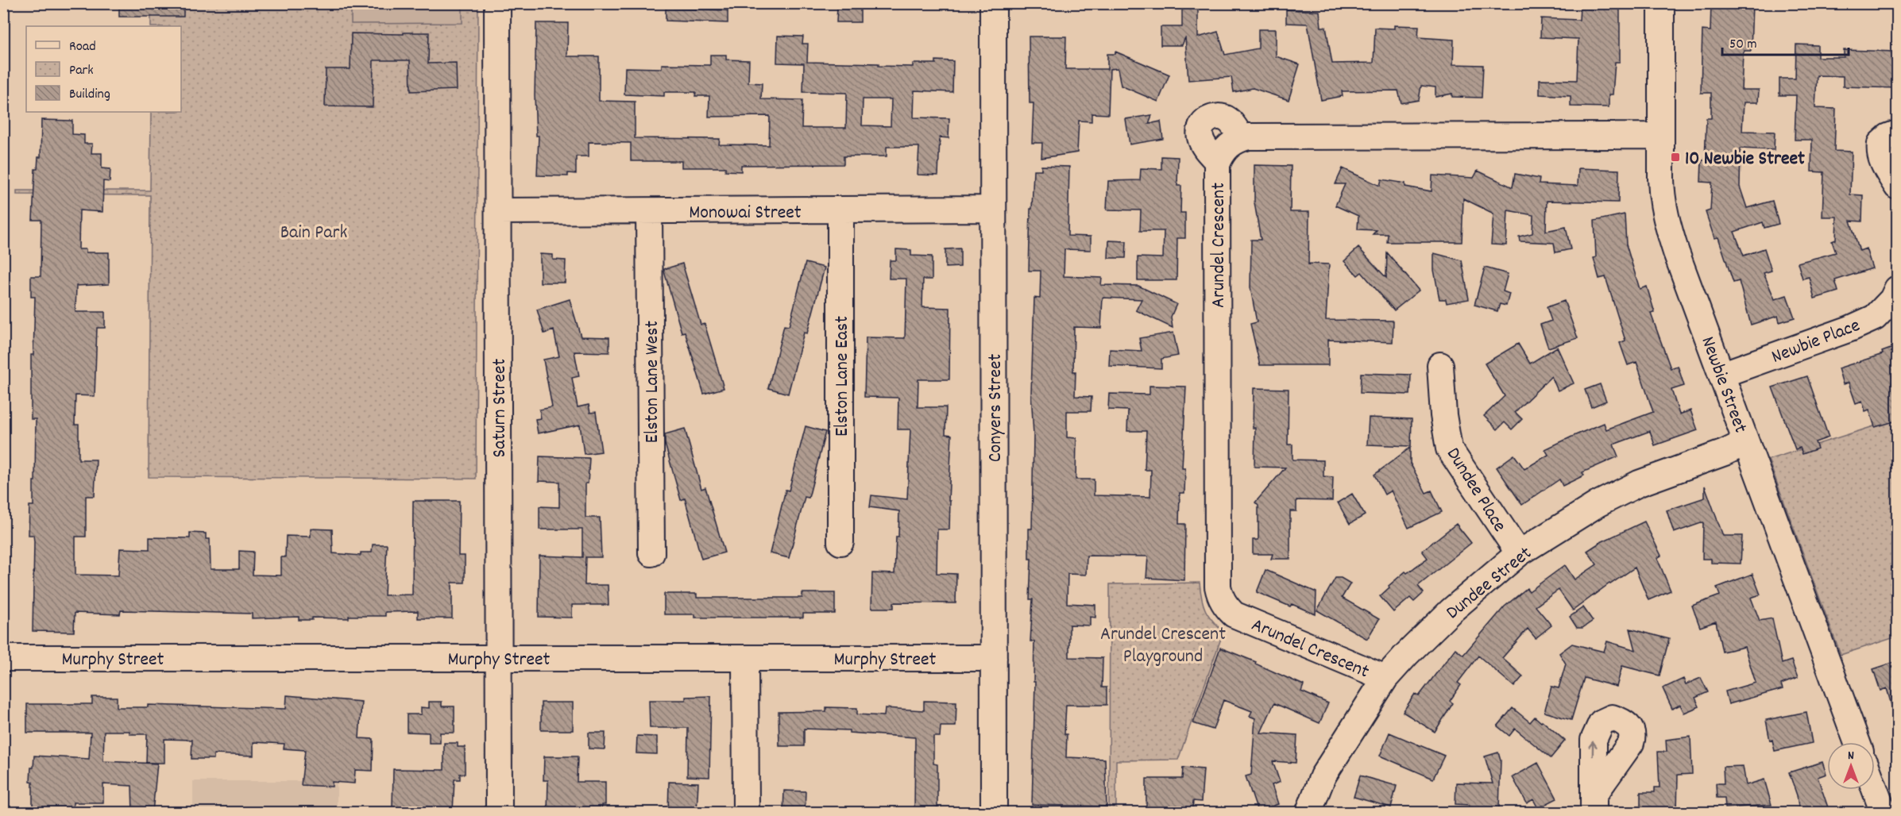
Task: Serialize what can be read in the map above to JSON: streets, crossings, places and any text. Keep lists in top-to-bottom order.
{
  "streets": {
    "street": [
      "Monowai Street",
      "Arundel Crescent",
      "Newbie Place",
      "Elston Lane East",
      "Elston Lane West",
      "Newbie Street",
      "Saturn Street",
      "Conyers Street",
      "Dundee Place",
      "Dundee Street",
      "Murphy Street"
    ]
  },
  "crossings": [
    ["Monowai Street", "Elston Lane East"],
    ["Monowai Street", "Elston Lane West"],
    ["Monowai Street", "Saturn Street"],
    ["Monowai Street", "Conyers Street"],
    ["Arundel Crescent", "Dundee Street"],
    ["Newbie Place", "Newbie Street"],
    ["Newbie Street", "Dundee Street"],
    ["Saturn Street", "Murphy Street"],
    ["Conyers Street", "Murphy Street"],
    ["Dundee Place", "Dundee Street"]
  ],
  "parks": ["Bain Park", "Arundel Crescent Playground"],
  "places": {
    "transit": ["10 Newbie Street"]
  },
  "legend": ["Road", "Park", "Building"],
  "scale_bar": "50 m",
  "north": "top"
}
